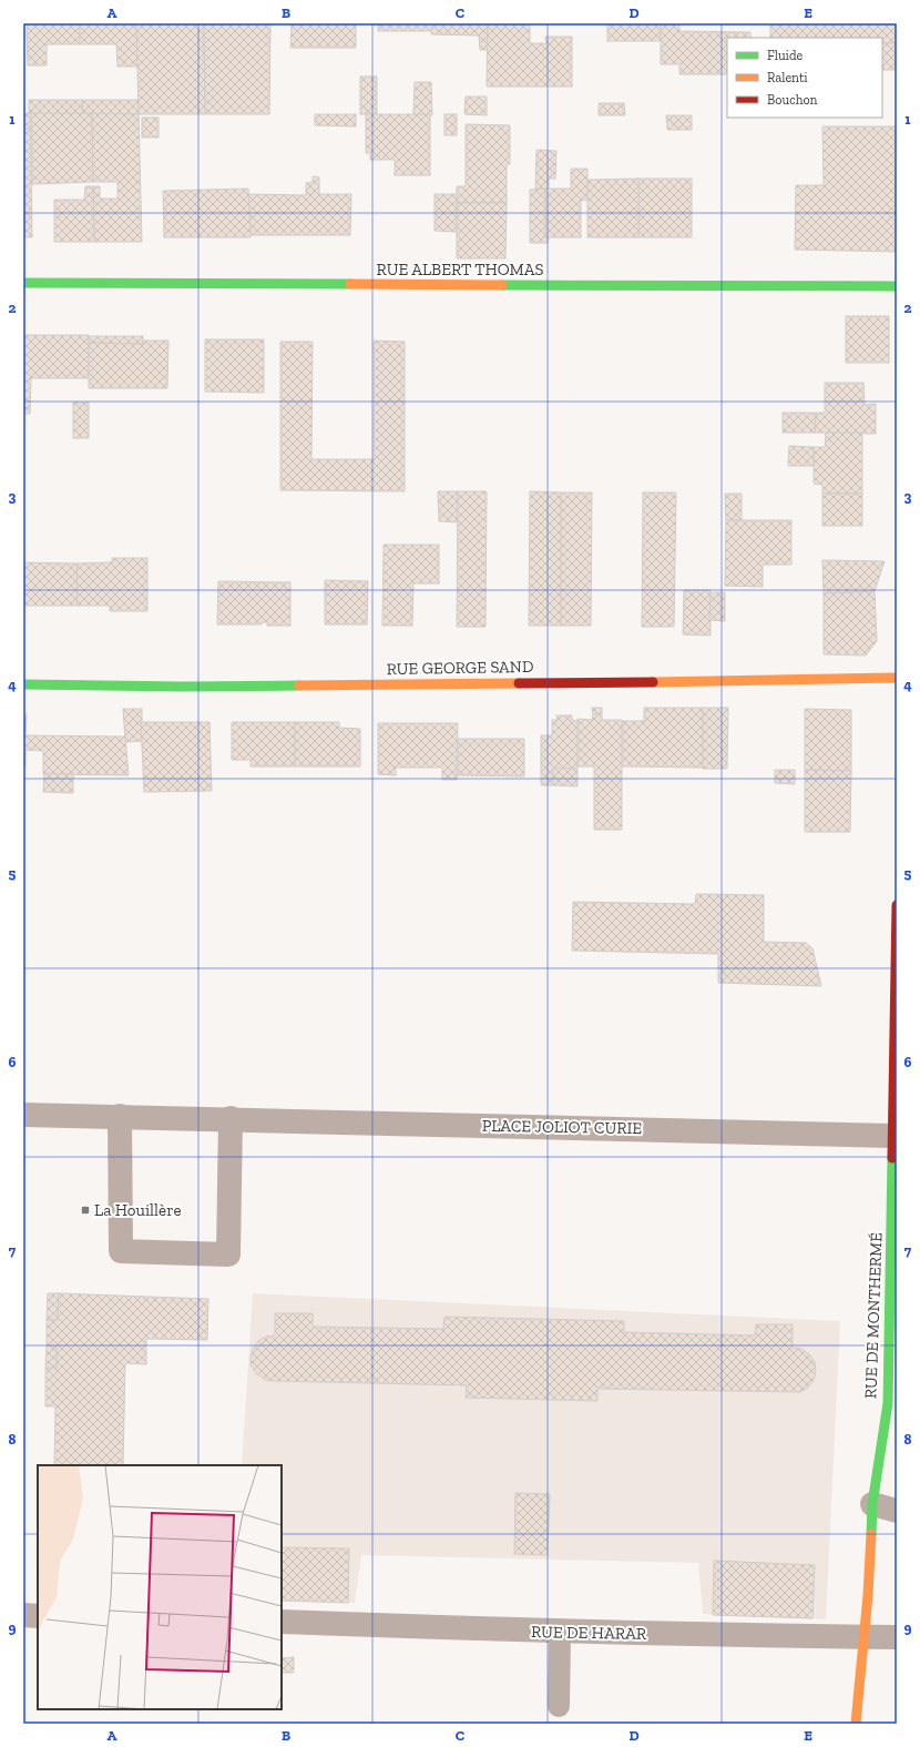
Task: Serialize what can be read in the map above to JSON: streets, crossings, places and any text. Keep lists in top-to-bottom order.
{
  "streets": {
    "street": [
      "RUE ALBERT THOMAS",
      "RUE GEORGE SAND",
      "PLACE JOLIOT CURIE",
      "RUE DE MONTHERMÉ",
      "RUE DE HARAR"
    ]
  },
  "crossings": [
    ["PLACE JOLIOT CURIE", "RUE DE MONTHERMÉ"],
    ["RUE DE MONTHERMÉ", "RUE DE HARAR"]
  ],
  "places": {
    "transit": ["La Houillère"]
  },
  "legend": ["Fluide", "Ralenti", "Bouchon"],
  "grid": {
    "columns": [
      "A",
      "B",
      "C",
      "D",
      "E"
    ],
    "rows": [
      "1",
      "2",
      "3",
      "4",
      "5",
      "6",
      "7",
      "8",
      "9"
    ]
  }
}
